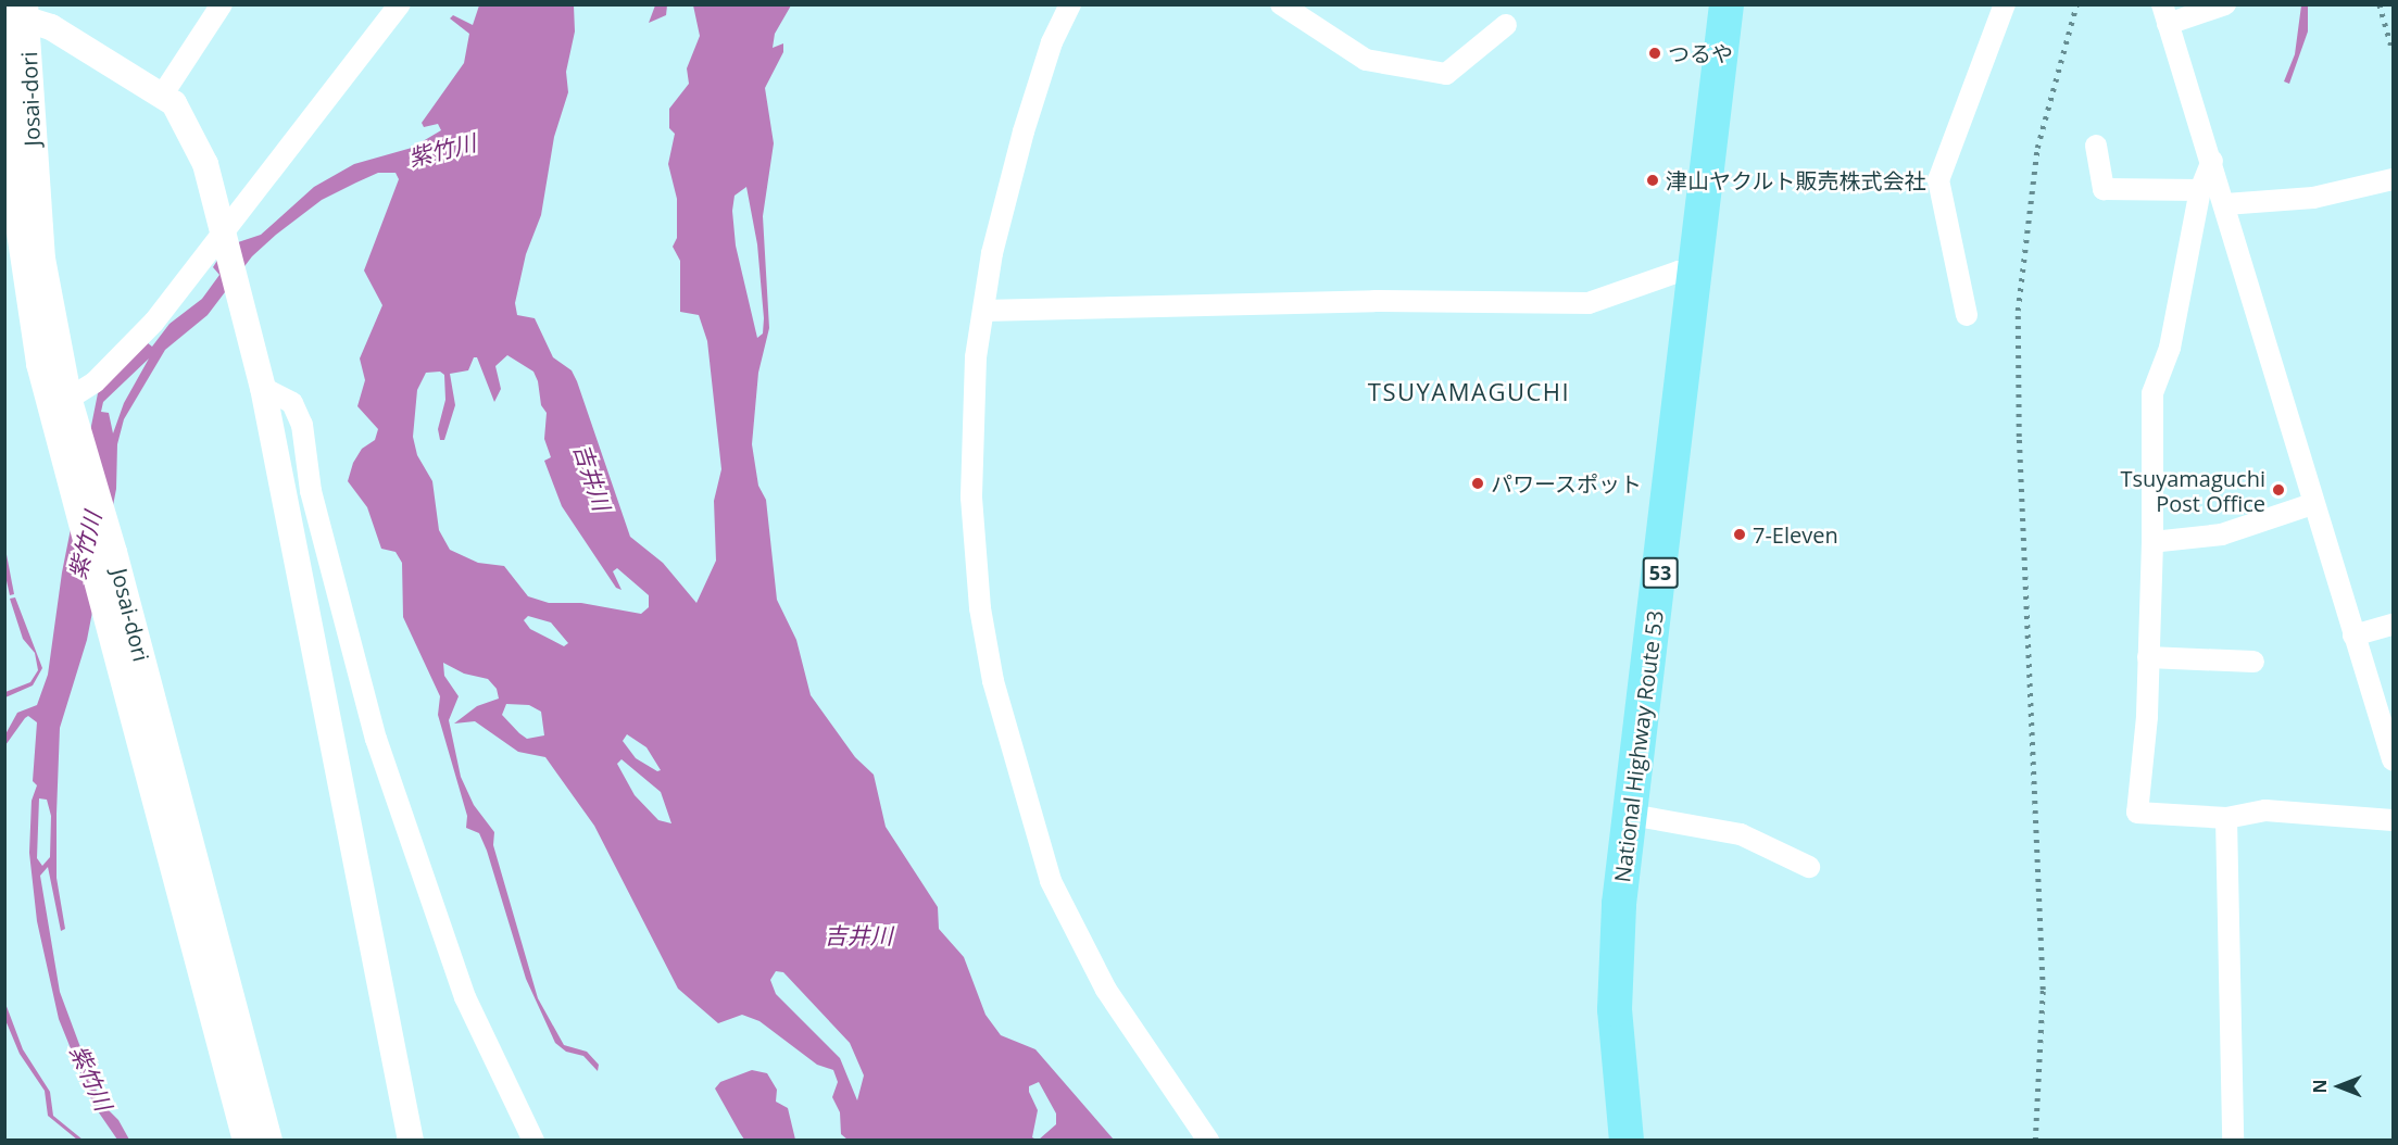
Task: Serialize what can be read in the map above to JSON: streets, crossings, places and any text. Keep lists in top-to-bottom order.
{
  "streets": {
    "highway": ["53", "National Highway Route 53"],
    "street": ["Josai-dori"]
  },
  "districts": ["TSUYAMAGUCHI"],
  "water": ["紫竹川", "吉井川"],
  "places": [
    "つるや",
    "津山ヤクルト販売株式会社",
    "パワースポット",
    "Tsuyamaguchi Post Office",
    "7-Eleven"
  ],
  "north": "left"
}
